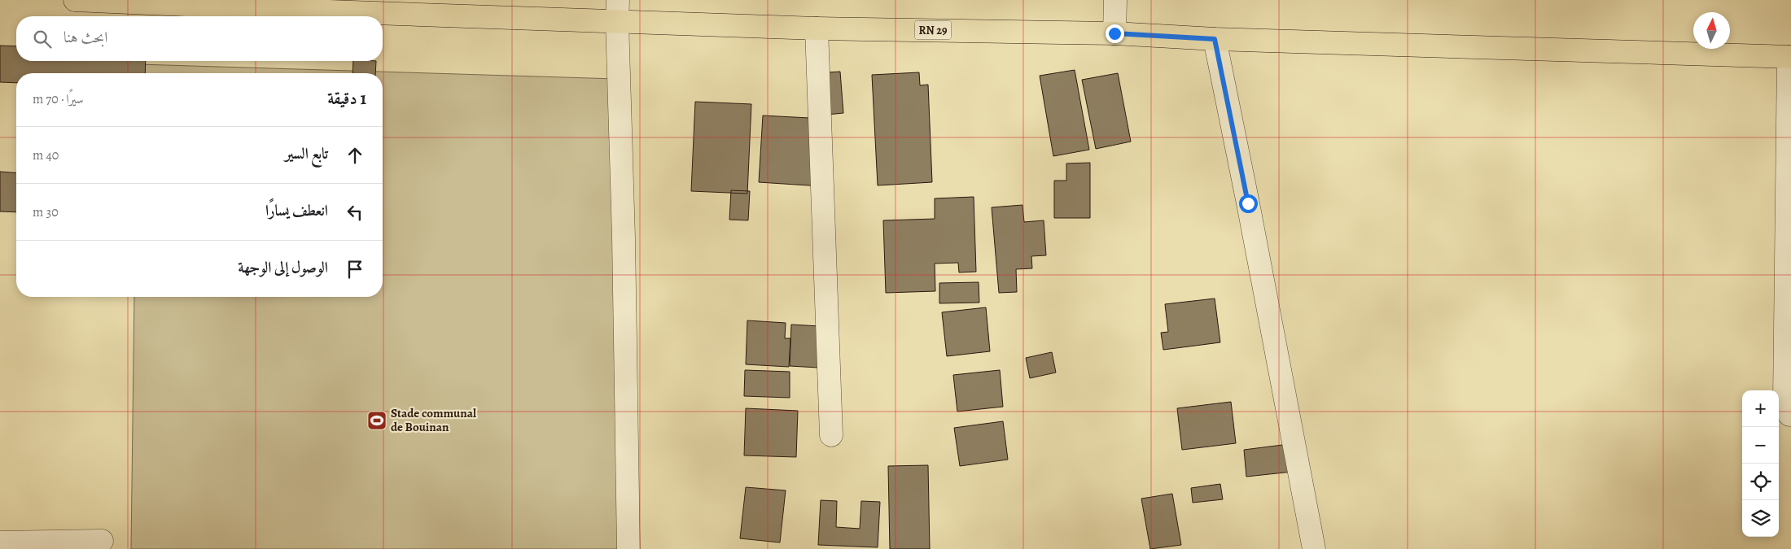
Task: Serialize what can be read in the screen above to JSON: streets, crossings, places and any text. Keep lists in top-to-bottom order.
{
  "streets": {
    "main road": ["RN 29"]
  },
  "places": {
    "sports": ["Stade communal de Bouinan"]
  },
  "north": "top",
  "page": {
    "search": "ابحث هنا",
    "heading": ["1 دقيقة", "سيرًا · 70 m"],
    "list": [
      ["تابع السير", "40 m"],
      ["انعطف يسارًا", "30 m"],
      "الوصول إلى الوجهة"
    ],
    "map_buttons": ["+", "−"]
  }
}
